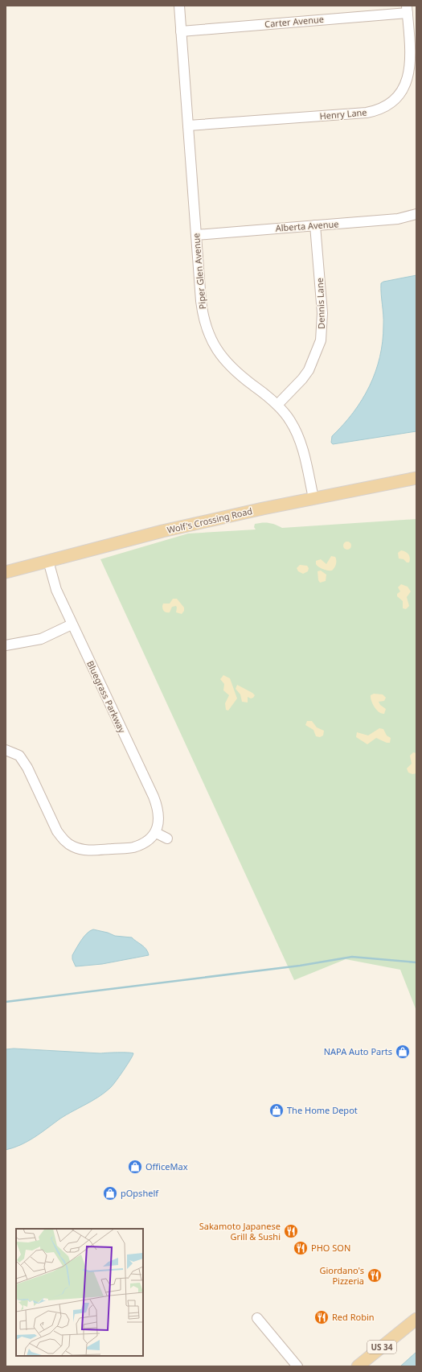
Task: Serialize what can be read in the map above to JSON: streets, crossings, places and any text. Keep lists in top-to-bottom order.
{
  "streets": {
    "main road": ["Wolf's Crossing Road", "US 34"],
    "street": [
      "Carter Avenue",
      "Henry Lane",
      "Alberta Avenue",
      "Piper Glen Avenue",
      "Dennis Lane",
      "Bluegrass Parkway"
    ]
  },
  "crossings": [
    ["Carter Avenue", "Henry Lane"],
    ["Carter Avenue", "Piper Glen Avenue"],
    ["Henry Lane", "Piper Glen Avenue"],
    ["Alberta Avenue", "Piper Glen Avenue"],
    ["Alberta Avenue", "Dennis Lane"],
    ["Piper Glen Avenue", "Dennis Lane"],
    ["Piper Glen Avenue", "Wolf's Crossing Road"],
    ["Wolf's Crossing Road", "Bluegrass Parkway"]
  ],
  "places": {
    "shop": [
      "NAPA Auto Parts",
      "The Home Depot",
      "OfficeMax",
      "pOpshelf"
    ],
    "restaurant": [
      "Sakamoto Japanese Grill & Sushi",
      "PHO SON",
      "Giordano's Pizzeria",
      "Red Robin"
    ]
  }
}
